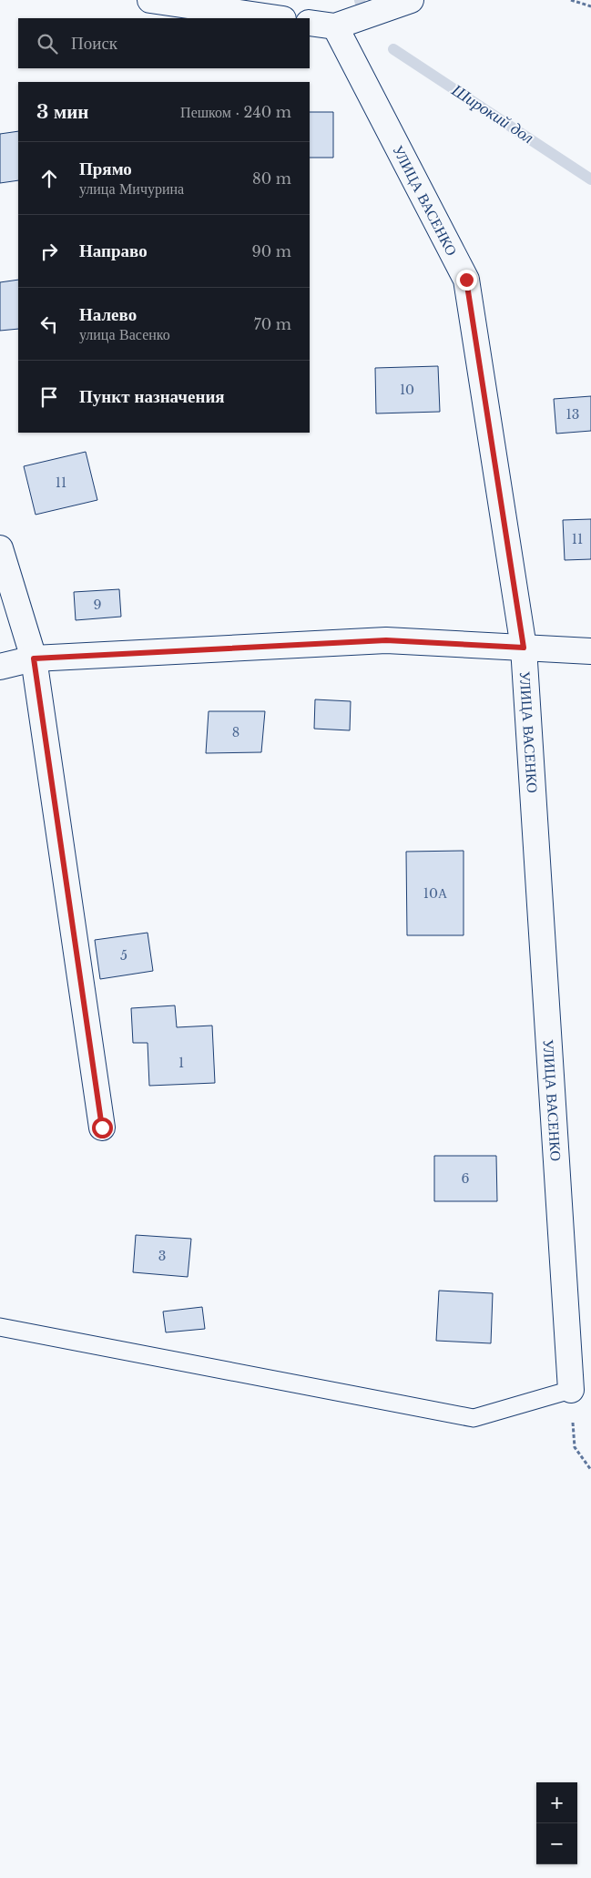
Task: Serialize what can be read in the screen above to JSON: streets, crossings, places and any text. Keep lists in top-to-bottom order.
{
  "streets": {
    "street": ["УЛИЦА ВАСЕНКО"]
  },
  "water": ["Широкий дол"],
  "house_numbers": [
    "10",
    "13",
    "11",
    "11",
    "9",
    "8",
    "10А",
    "5",
    "1",
    "6",
    "3"
  ],
  "page": {
    "search": "Поиск",
    "heading": ["3 мин", "Пешком · 240 m"],
    "list": [
      ["Прямо", "улица Мичурина", "80 m"],
      ["Направо", "90 m"],
      ["Налево", "улица Васенко", "70 m"],
      "Пункт назначения"
    ],
    "map_buttons": ["+", "−"]
  }
}
